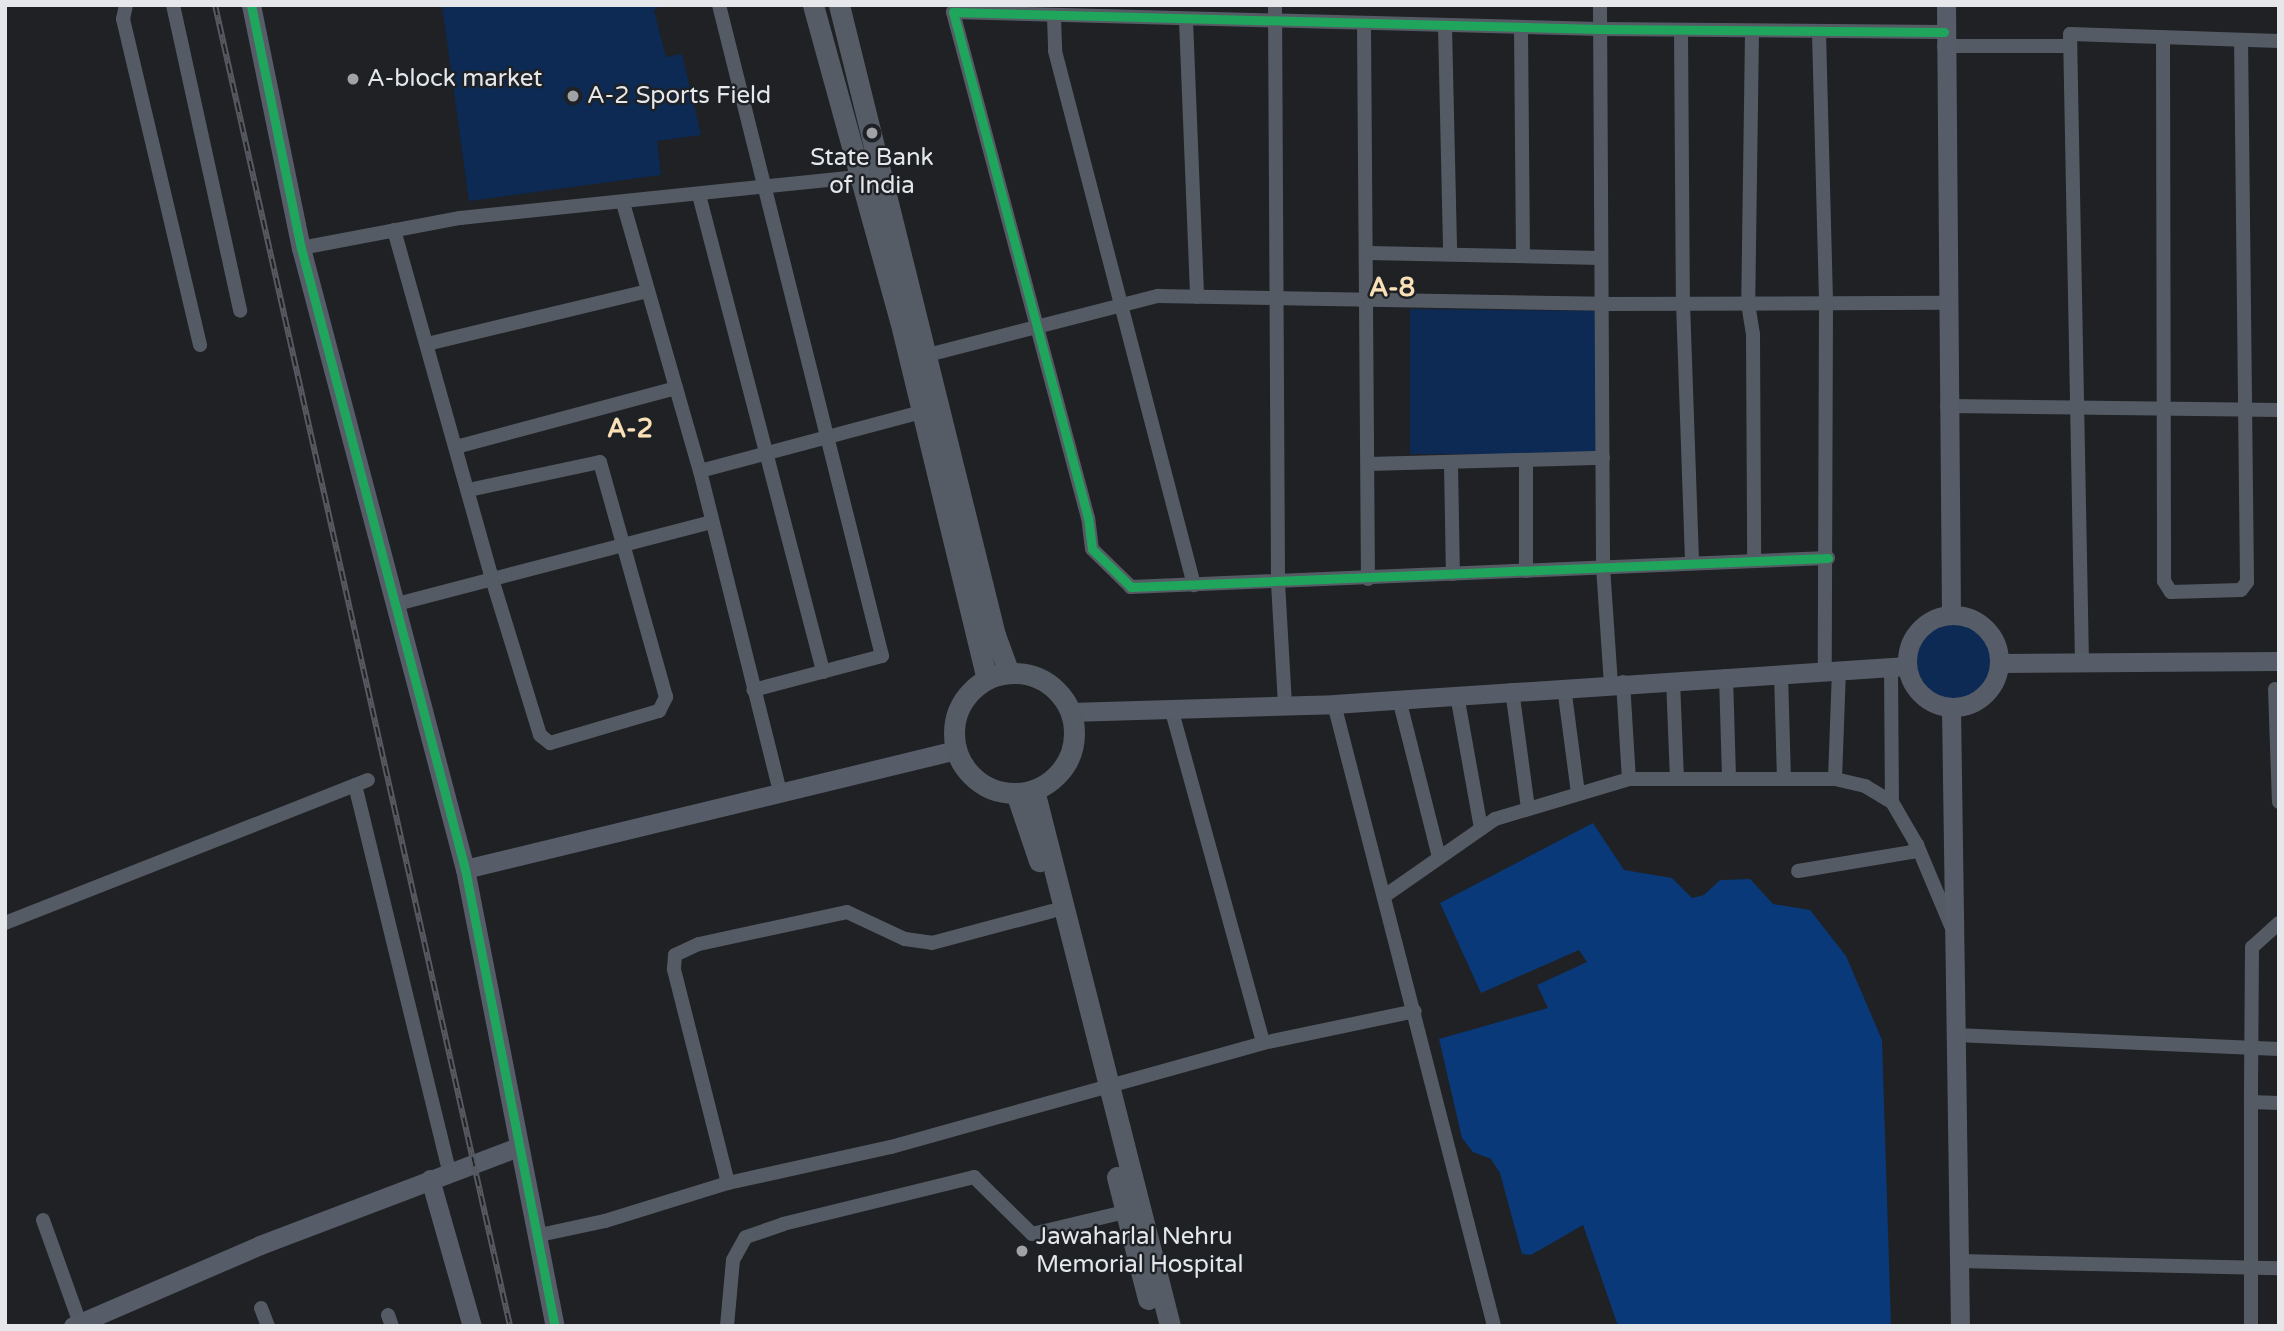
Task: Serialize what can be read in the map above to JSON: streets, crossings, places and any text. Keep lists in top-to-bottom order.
{
  "districts": ["A-8", "A-2"],
  "places": [
    "A-block market",
    "A-2 Sports Field",
    "State Bank of India",
    "Jawaharlal Nehru Memorial Hospital"
  ]
}
